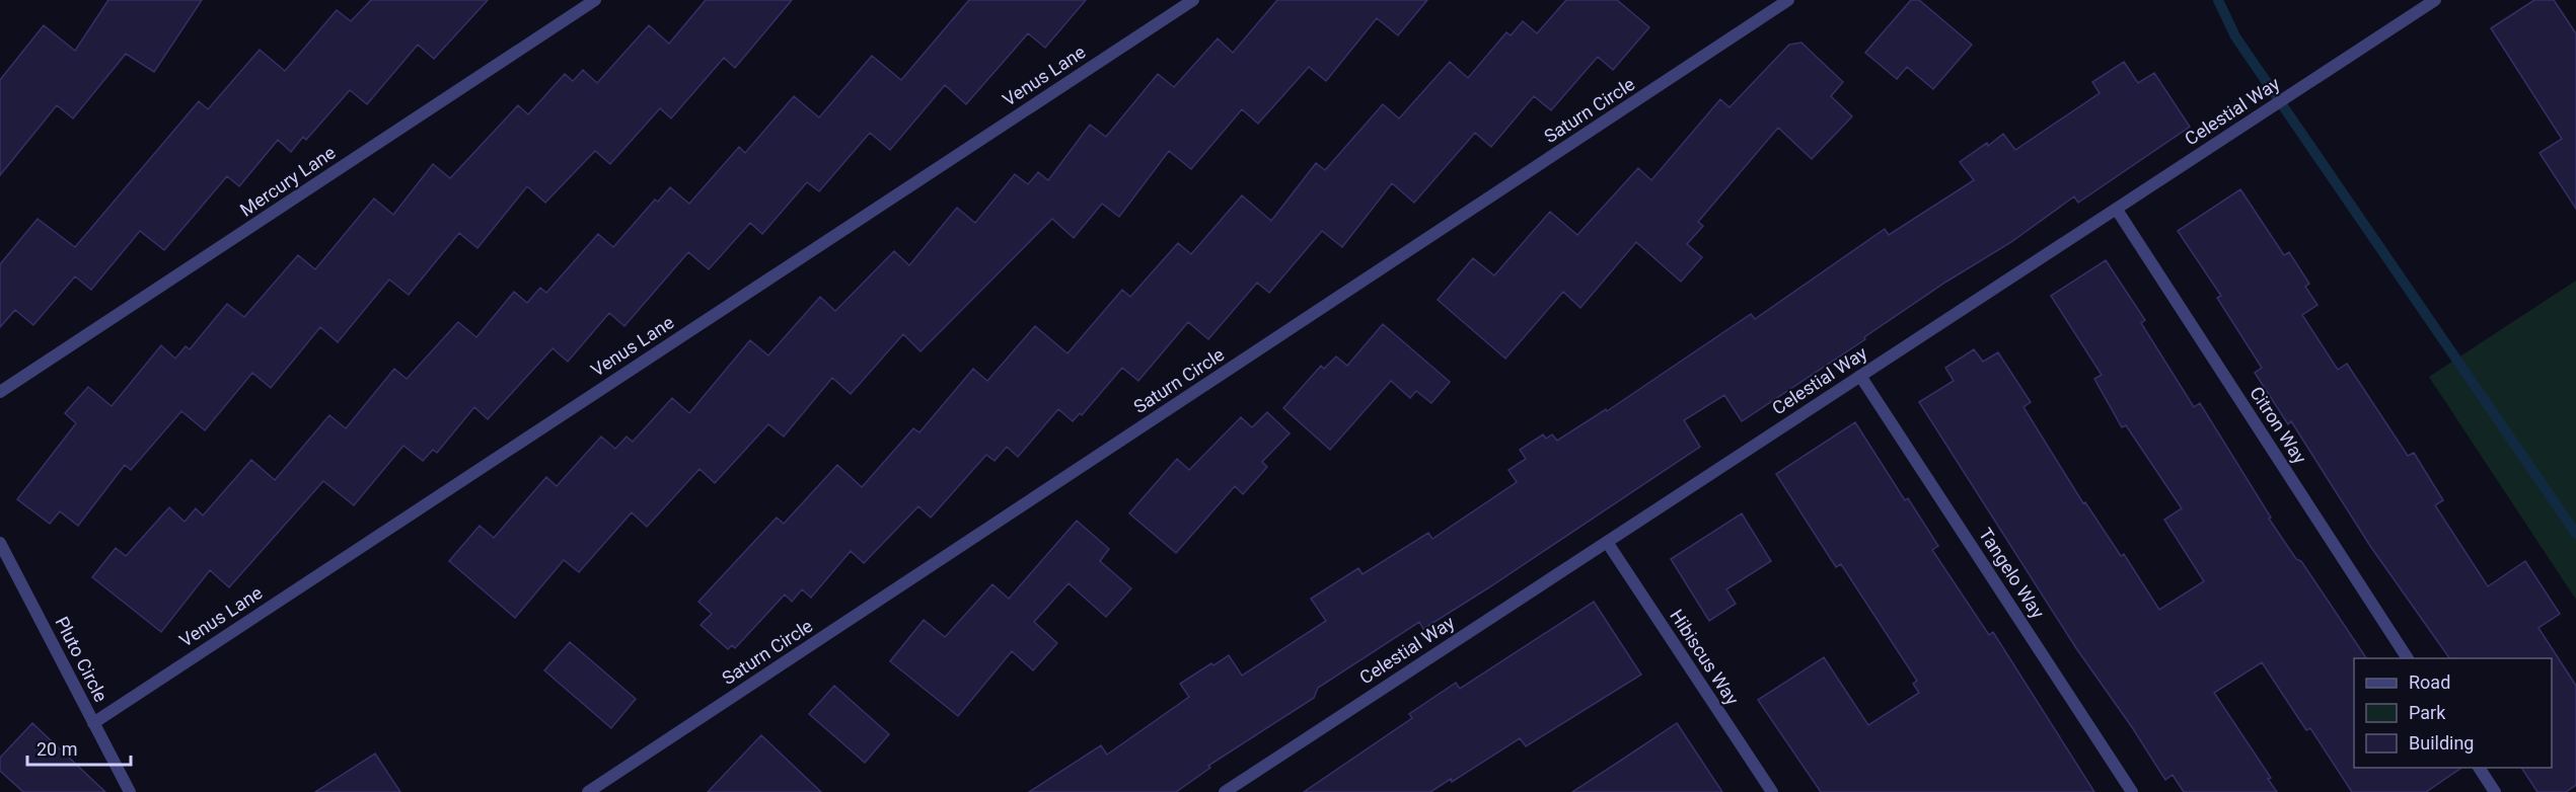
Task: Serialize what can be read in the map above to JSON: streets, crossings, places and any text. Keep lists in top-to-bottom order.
{
  "streets": {
    "street": [
      "Venus Lane",
      "Saturn Circle",
      "Celestial Way",
      "Mercury Lane",
      "Citron Way",
      "Tangelo Way",
      "Hibiscus Way",
      "Pluto Circle"
    ]
  },
  "crossings": [
    ["Venus Lane", "Pluto Circle"],
    ["Celestial Way", "Citron Way"],
    ["Celestial Way", "Tangelo Way"],
    ["Celestial Way", "Hibiscus Way"]
  ],
  "legend": ["Road", "Park", "Building"],
  "scale_bar": "20 m"
}
